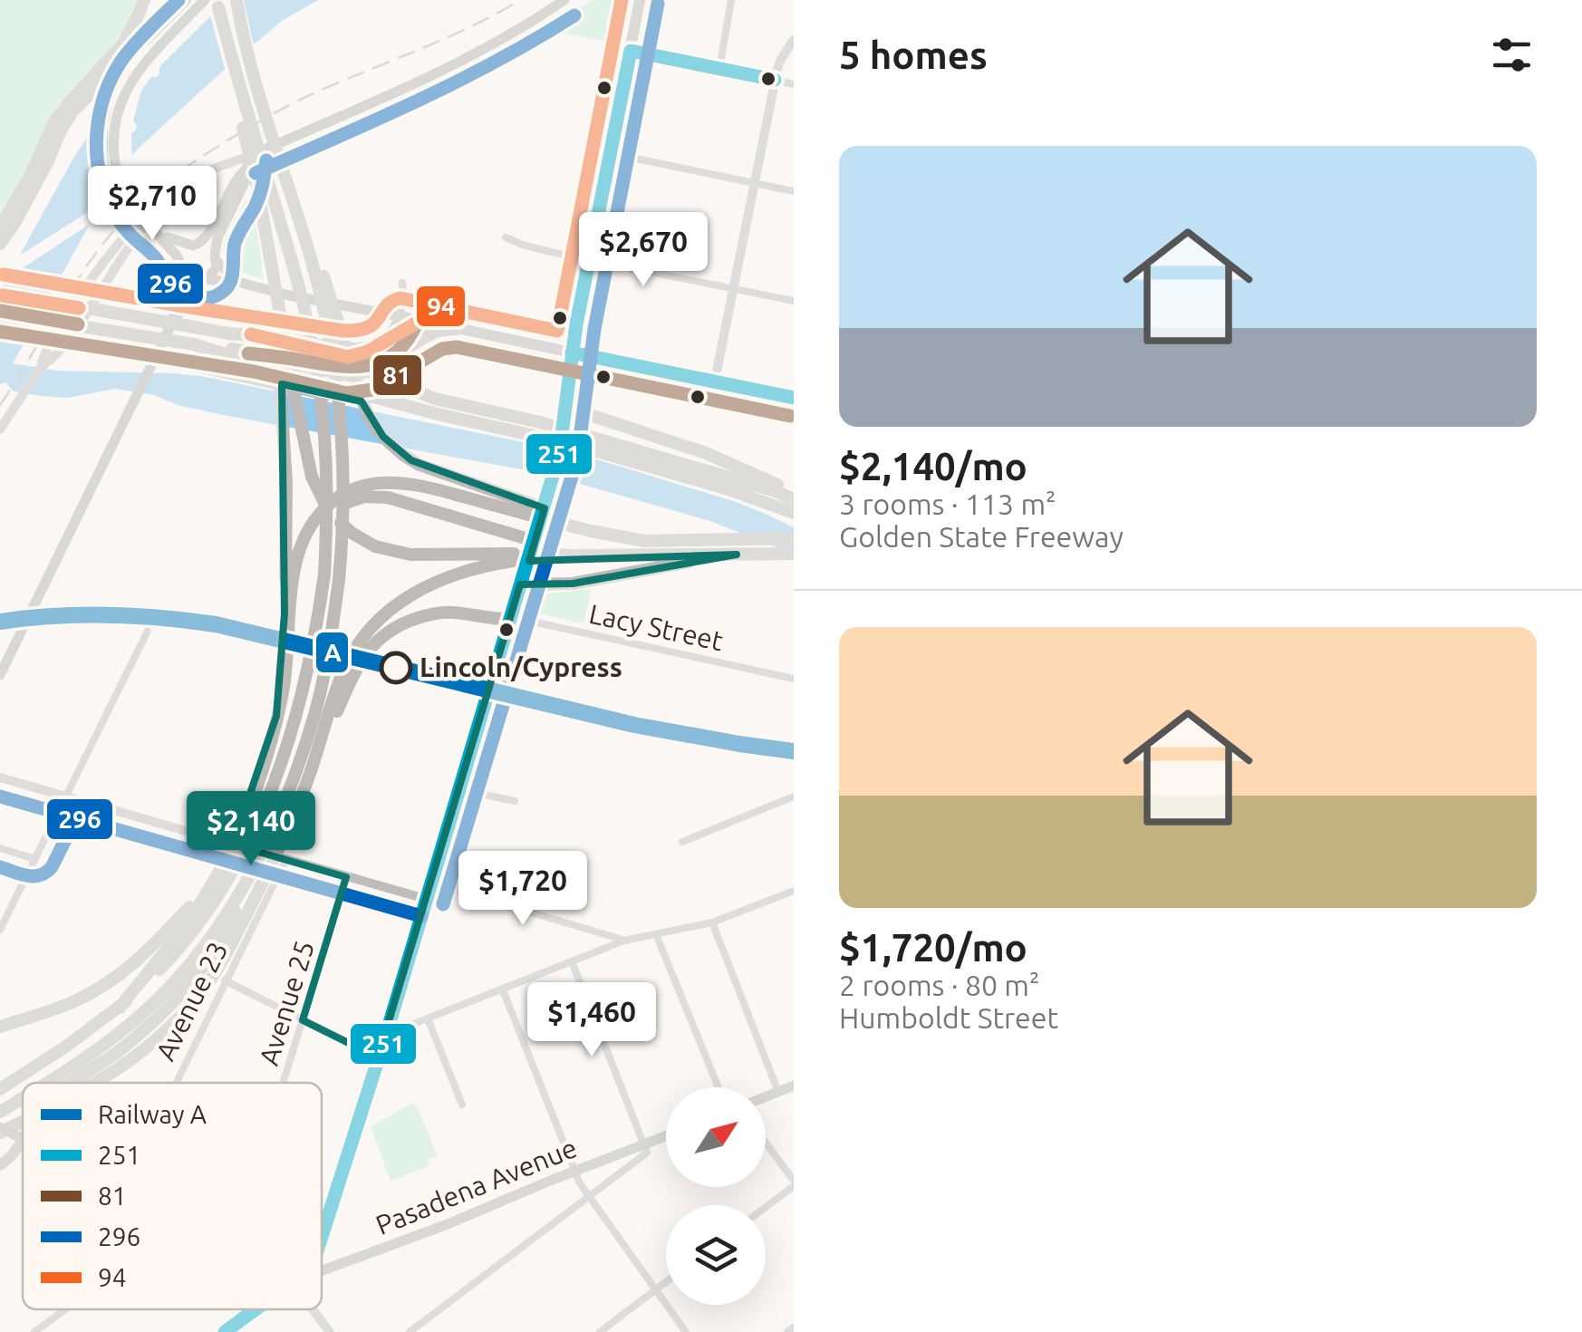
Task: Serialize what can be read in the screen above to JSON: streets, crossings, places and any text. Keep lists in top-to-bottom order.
{
  "streets": {
    "main road": ["Pasadena Avenue"],
    "street": ["Lacy Street", "Avenue 23", "Avenue 25"]
  },
  "places": ["Lincoln/Cypress"],
  "lines": [
    "transit line 296",
    "transit line 94",
    "transit line 251",
    "transit line 81",
    "rail line A"
  ],
  "legend": [
    "Railway A",
    "251",
    "81",
    "296",
    "94"
  ],
  "north": "top right",
  "page": {
    "heading": "5 homes",
    "list": [
      {
        "name": "$2,140/mo",
        "note": "3 rooms · 113 m² · Golden State Freeway"
      },
      {
        "name": "$1,720/mo",
        "note": "2 rooms · 80 m² · Humboldt Street"
      }
    ],
    "price": [
      "$2,710",
      "$2,670",
      "$2,140",
      "$1,720",
      "$1,460"
    ]
  }
}
